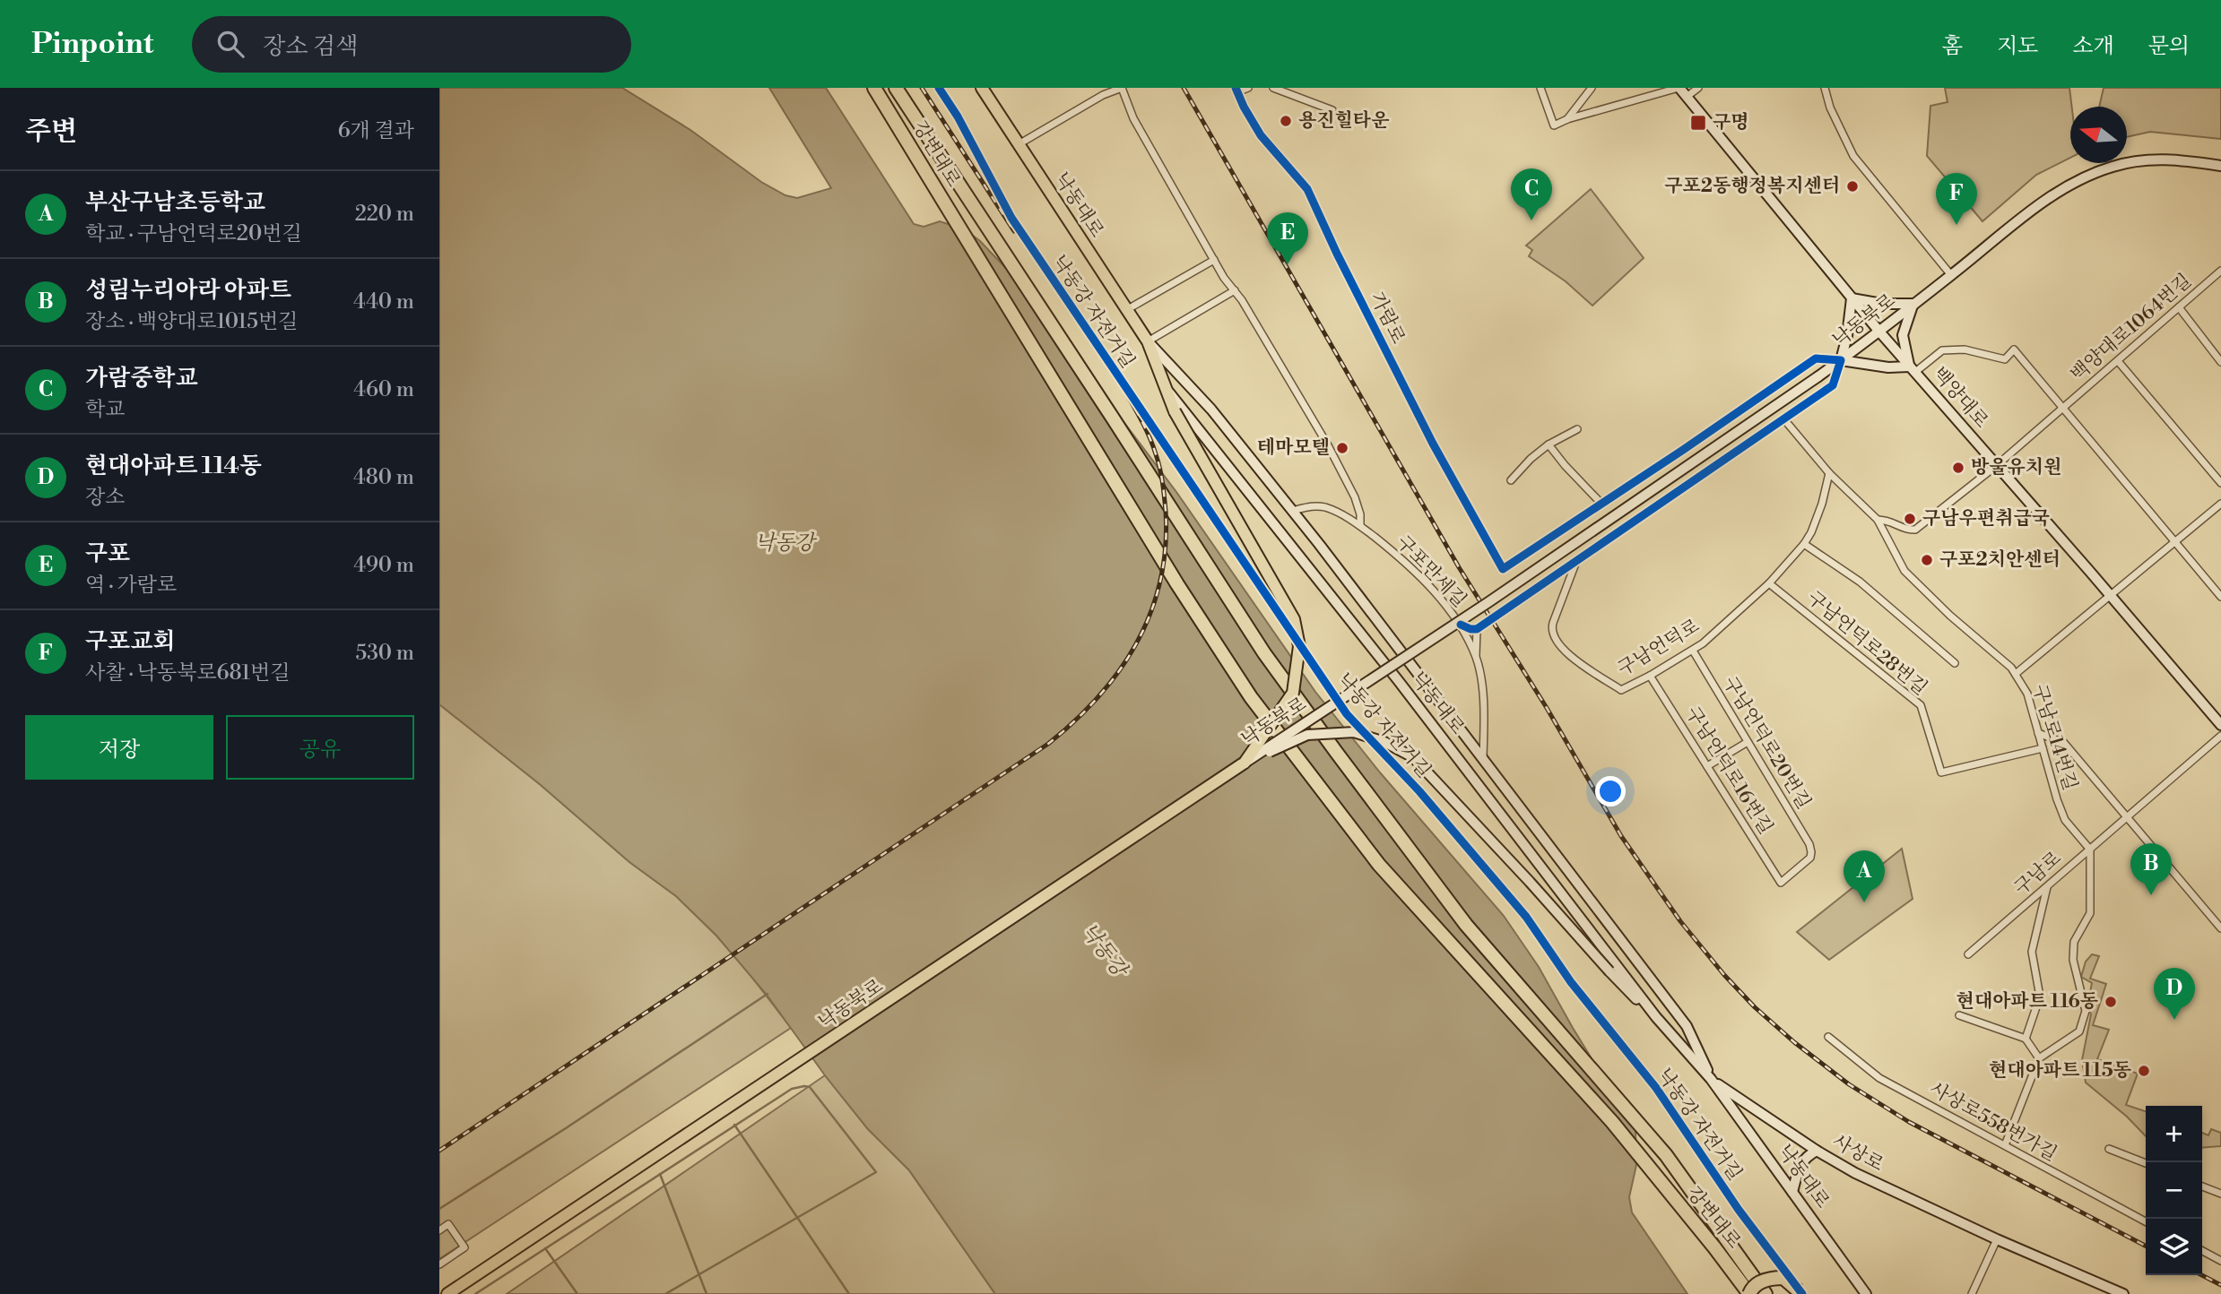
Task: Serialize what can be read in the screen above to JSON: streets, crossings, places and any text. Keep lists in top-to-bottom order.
{
  "streets": {
    "highway": ["강변대로"],
    "main road": [
      "낙동대로",
      "낙동북로",
      "백양대로",
      "사상로"
    ],
    "street": [
      "가람로",
      "백양대로1064번길",
      "구포만세길",
      "구남언덕로28번길",
      "구남언덕로",
      "구남로14번길",
      "구남언덕로20번길",
      "구남언덕로16번길",
      "구남로",
      "사상로558번가길"
    ],
    "cycle path": ["낙동강 자전거길"]
  },
  "crossings": [
    ["낙동대로", "구포만세길"],
    ["낙동대로", "사상로"],
    ["낙동북로", "백양대로"],
    ["백양대로1064번길", "백양대로"],
    ["백양대로1064번길", "구남로14번길"],
    ["구남언덕로28번길", "구남언덕로"],
    ["구남언덕로28번길", "구남로14번길"],
    ["구남언덕로", "구남로14번길"],
    ["구남언덕로", "구남언덕로20번길"],
    ["구남언덕로", "구남언덕로16번길"],
    ["구남로14번길", "구남로"],
    ["구남언덕로20번길", "구남언덕로16번길"]
  ],
  "water": ["낙동강"],
  "places": {
    "other": [
      "용진힐타운",
      "구포2동행정복지센터",
      "테마모텔",
      "방울유치원",
      "구남우편취급국",
      "구포2치안센터",
      "현대아파트 116동",
      "현대아파트 115동"
    ],
    "transit": ["구명"]
  },
  "north": "left",
  "page": {
    "header": "Pinpoint",
    "search": "장소 검색",
    "nav": [
      "홈",
      "지도",
      "소개",
      "문의"
    ],
    "heading": ["주변", "6개 결과"],
    "pins": [
      "C",
      "F",
      "E",
      "B",
      "A",
      "D"
    ],
    "list": [
      {
        "mark": "A",
        "name": "부산구남초등학교",
        "note": "학교 · 구남언덕로20번길",
        "value": "220 m"
      },
      {
        "mark": "B",
        "name": "성림누리아라 아파트",
        "note": "장소 · 백양대로1015번길",
        "value": "440 m"
      },
      {
        "mark": "C",
        "name": "가람중학교",
        "note": "학교",
        "value": "460 m"
      },
      {
        "mark": "D",
        "name": "현대아파트 114동",
        "note": "장소",
        "value": "480 m"
      },
      {
        "mark": "E",
        "name": "구포",
        "note": "역 · 가람로",
        "value": "490 m"
      },
      {
        "mark": "F",
        "name": "구포교회",
        "note": "사찰 · 낙동북로681번길",
        "value": "530 m"
      }
    ],
    "buttons": ["저장", "공유"],
    "map_buttons": ["+", "−"]
  }
}
